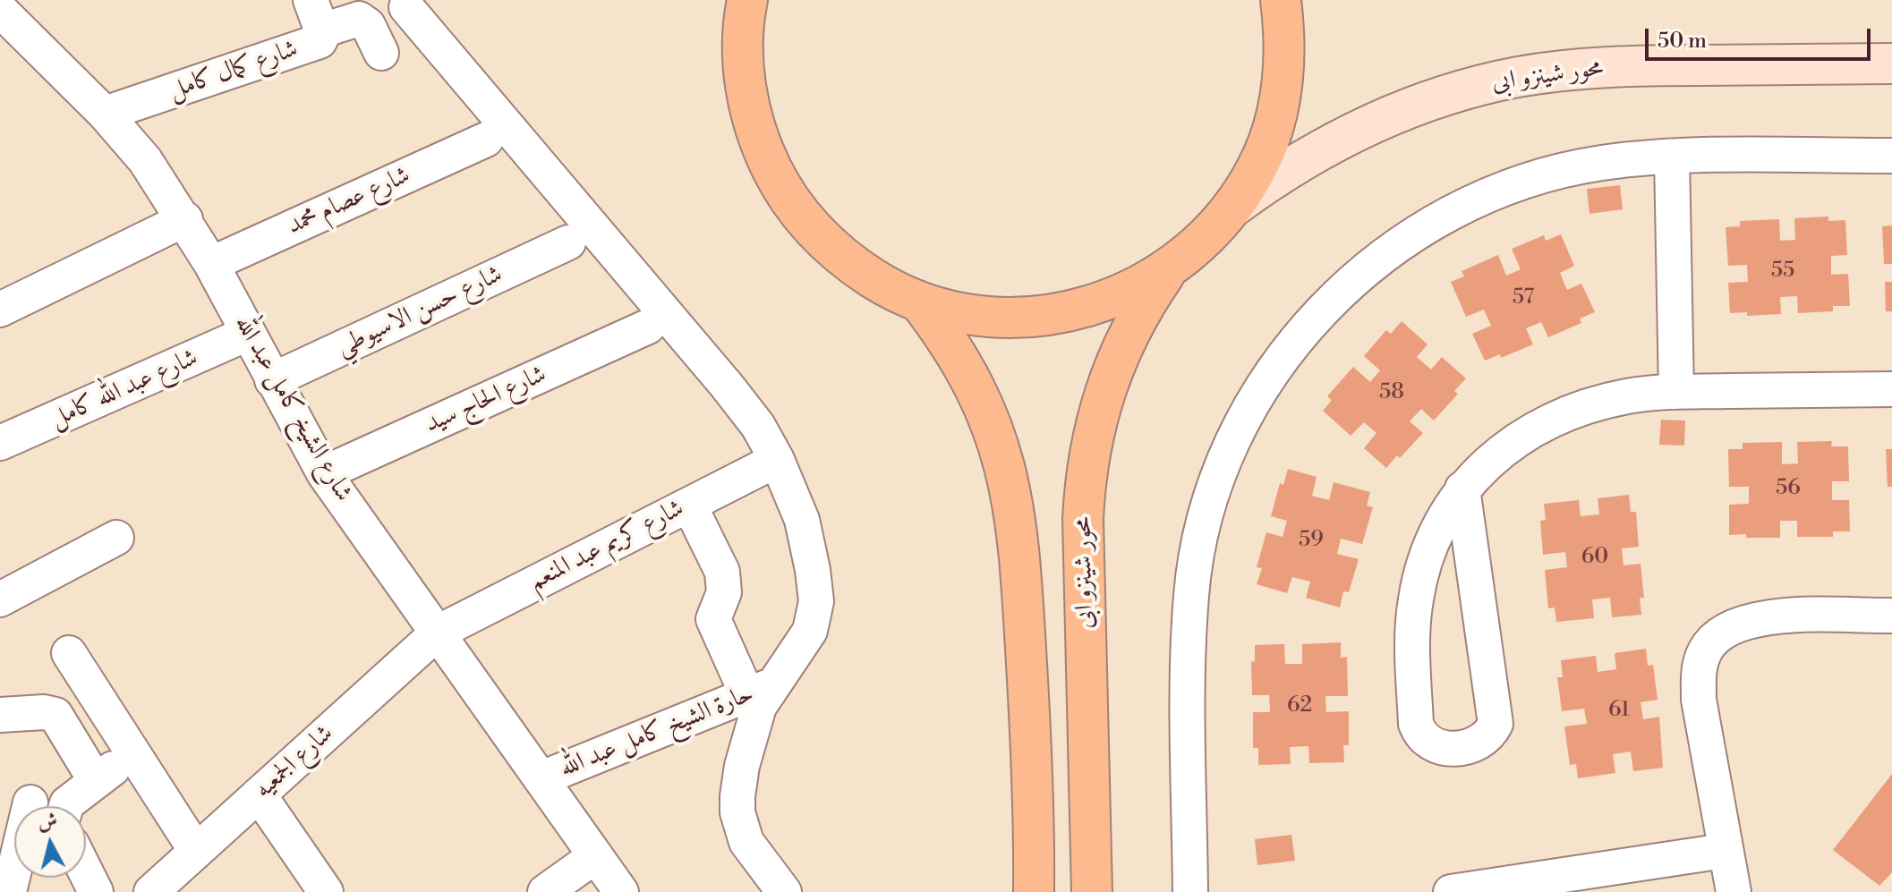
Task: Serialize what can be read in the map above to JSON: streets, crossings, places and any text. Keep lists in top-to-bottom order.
{
  "streets": {
    "main road": ["محور شينزو ابى"],
    "street": [
      "شارع كمال كامل",
      "شارع عصام محمد",
      "شارع حسن الاسيوطي",
      "شارع عبد الله كامل",
      "شارع الحاج سيد",
      "شارع الشيخ كامل عبد الله",
      "شارع كريم عبد المنعم",
      "حارة الشيخ كامل عبد الله",
      "شارع الجمعيه"
    ]
  },
  "crossings": [
    ["شارع كمال كامل", "شارع الشيخ كامل عبد الله"],
    ["شارع عصام محمد", "شارع الشيخ كامل عبد الله"],
    ["شارع حسن الاسيوطي", "شارع الشيخ كامل عبد الله"],
    ["شارع عبد الله كامل", "شارع الشيخ كامل عبد الله"],
    ["شارع الحاج سيد", "شارع الشيخ كامل عبد الله"],
    ["شارع الشيخ كامل عبد الله", "شارع كريم عبد المنعم"],
    ["شارع الشيخ كامل عبد الله", "حارة الشيخ كامل عبد الله"],
    ["شارع الشيخ كامل عبد الله", "شارع الجمعيه"],
    ["شارع كريم عبد المنعم", "شارع الجمعيه"]
  ],
  "house_numbers": [
    "55",
    "57",
    "58",
    "56",
    "59",
    "60",
    "62",
    "61"
  ],
  "scale_bar": "50 m",
  "north": "top"
}
